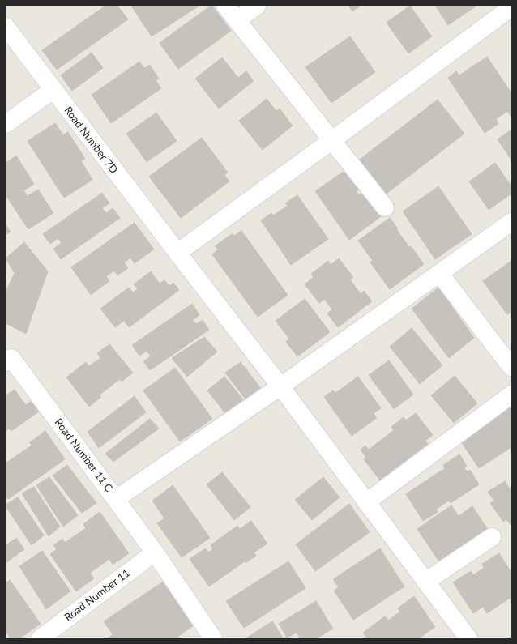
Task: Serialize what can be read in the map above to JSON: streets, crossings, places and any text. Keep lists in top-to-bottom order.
{
  "streets": {
    "street": ["Road Number 7D", "Road Number 11 C", "Road Number 11"]
  },
  "crossings": [
    ["Road Number 11 C", "Road Number 11"]
  ]
}
